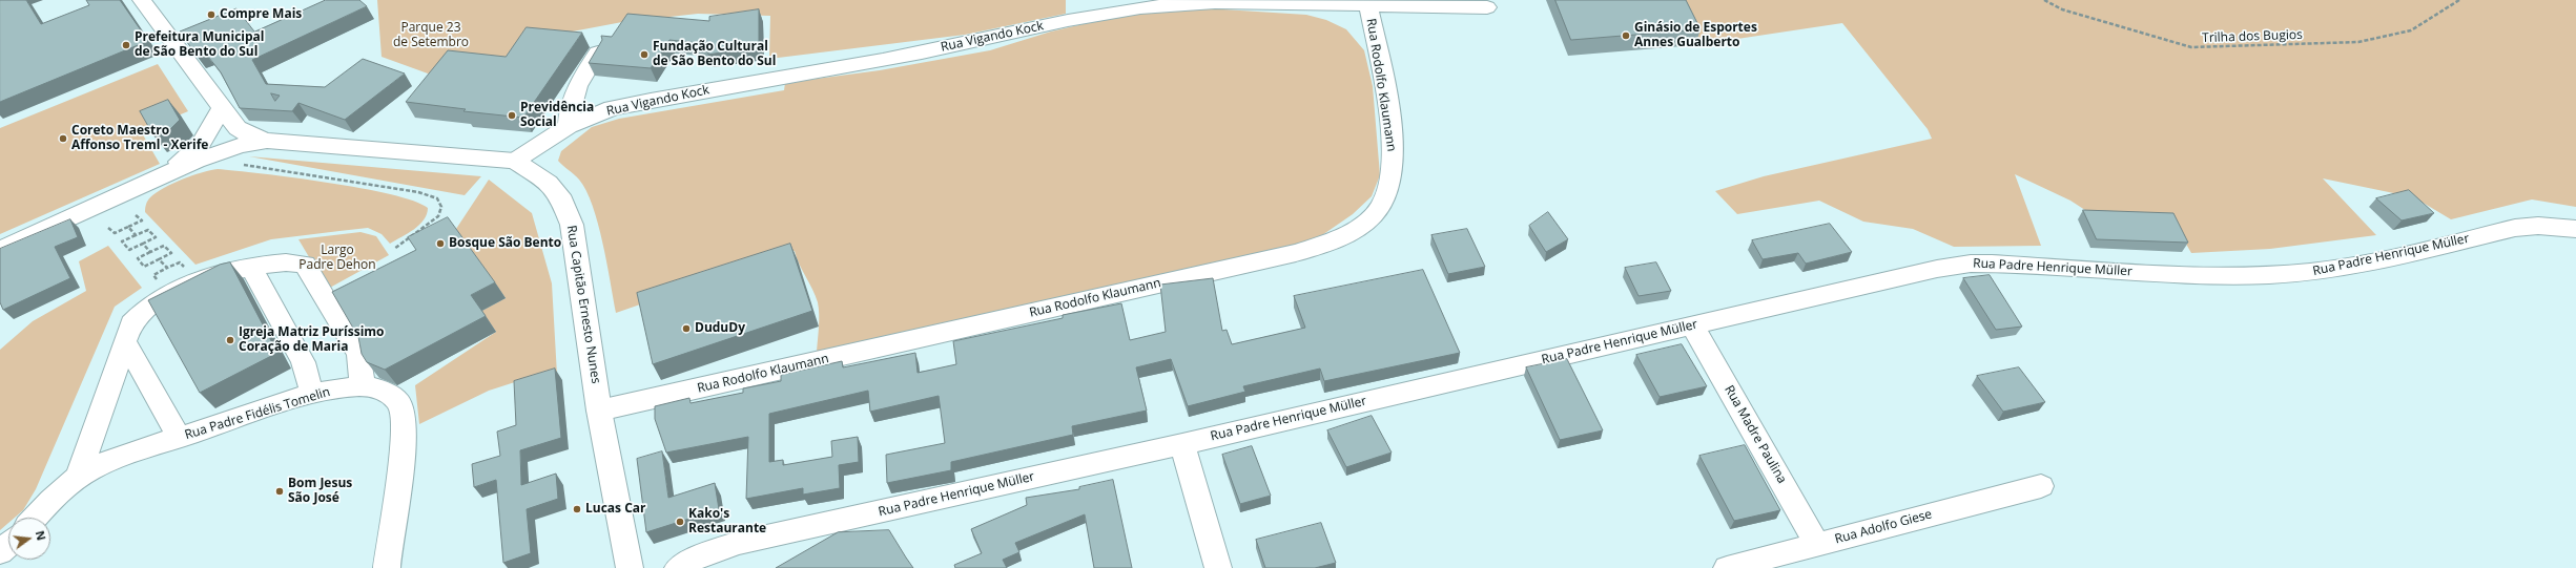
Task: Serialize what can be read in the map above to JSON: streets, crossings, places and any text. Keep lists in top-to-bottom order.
{
  "streets": {
    "street": [
      "Rua Vigando Kock",
      "Rua Rodolfo Klaumann",
      "Rua Padre Henrique Müller",
      "Rua Capitão Ernesto Nunes",
      "Rua Padre Fidélis Tomelin",
      "Rua Madre Paulina",
      "Rua Adolfo Giese"
    ],
    "path": ["Trilha dos Bugios"]
  },
  "crossings": [
    ["Rua Vigando Kock", "Rua Rodolfo Klaumann"],
    ["Rua Vigando Kock", "Rua Capitão Ernesto Nunes"],
    ["Rua Rodolfo Klaumann", "Rua Capitão Ernesto Nunes"],
    ["Rua Padre Henrique Müller", "Rua Madre Paulina"],
    ["Rua Madre Paulina", "Rua Adolfo Giese"]
  ],
  "parks": ["Parque 23 de Setembro", "Largo Padre Dehon"],
  "places": [
    "Compre Mais",
    "Ginásio de Esportes Annes Gualberto",
    "Prefeitura Municipal de São Bento do Sul",
    "Fundação Cultural de São Bento do Sul",
    "Previdência Social",
    "Coreto Maestro Affonso Treml - Xerife",
    "Bosque São Bento",
    "DuduDy",
    "Igreja Matriz Puríssimo Coração de Maria",
    "Bom Jesus São José",
    "Lucas Car",
    "Kako's Restaurante"
  ],
  "north": "right"
}
